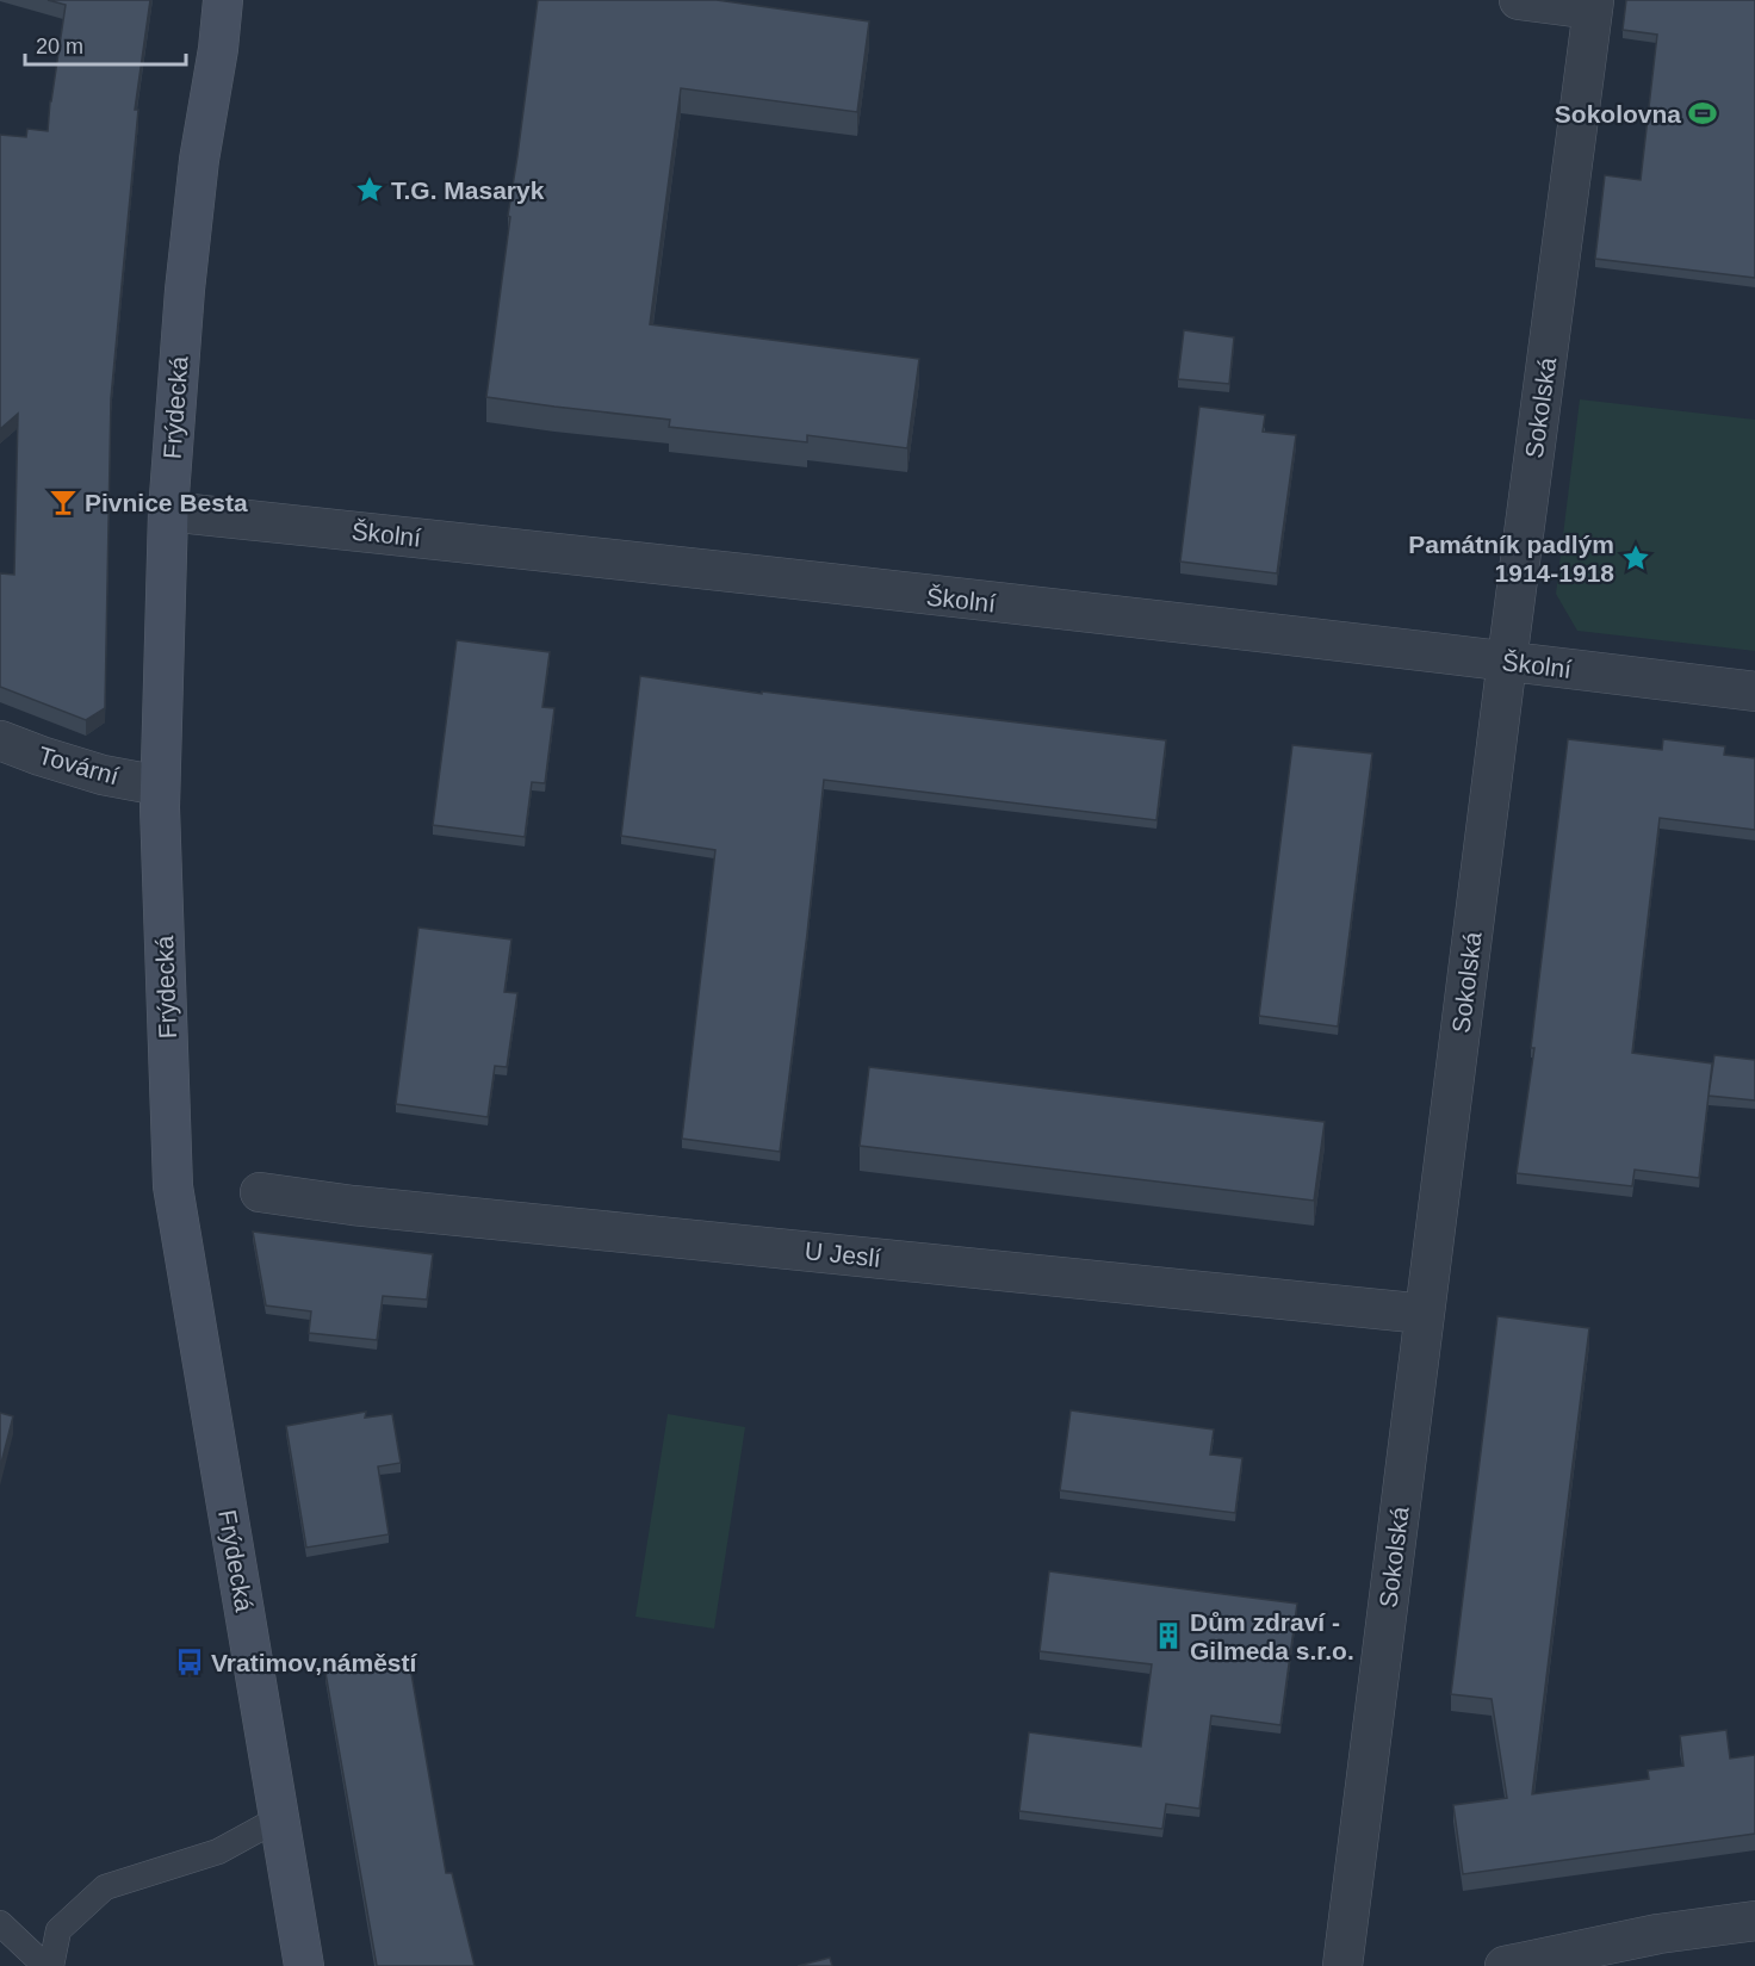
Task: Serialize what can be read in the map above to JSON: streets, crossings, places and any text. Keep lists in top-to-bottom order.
{
  "streets": {
    "main road": ["Frýdecká"],
    "street": [
      "Sokolská",
      "Školní",
      "Tovární",
      "U Jeslí"
    ]
  },
  "crossings": [
    ["Frýdecká", "Školní"],
    ["Frýdecká", "Tovární"],
    ["Sokolská", "Školní"],
    ["Sokolská", "U Jeslí"]
  ],
  "places": {
    "sports": ["Sokolovna"],
    "place": ["T.G. Masaryk", "Památník padlým 1914-1918"],
    "bar": ["Pivnice Besta"],
    "building": ["Dům zdraví - Gilmeda s.r.o."],
    "bus stop": ["Vratimov,náměstí"]
  },
  "scale_bar": "20 m"
}
